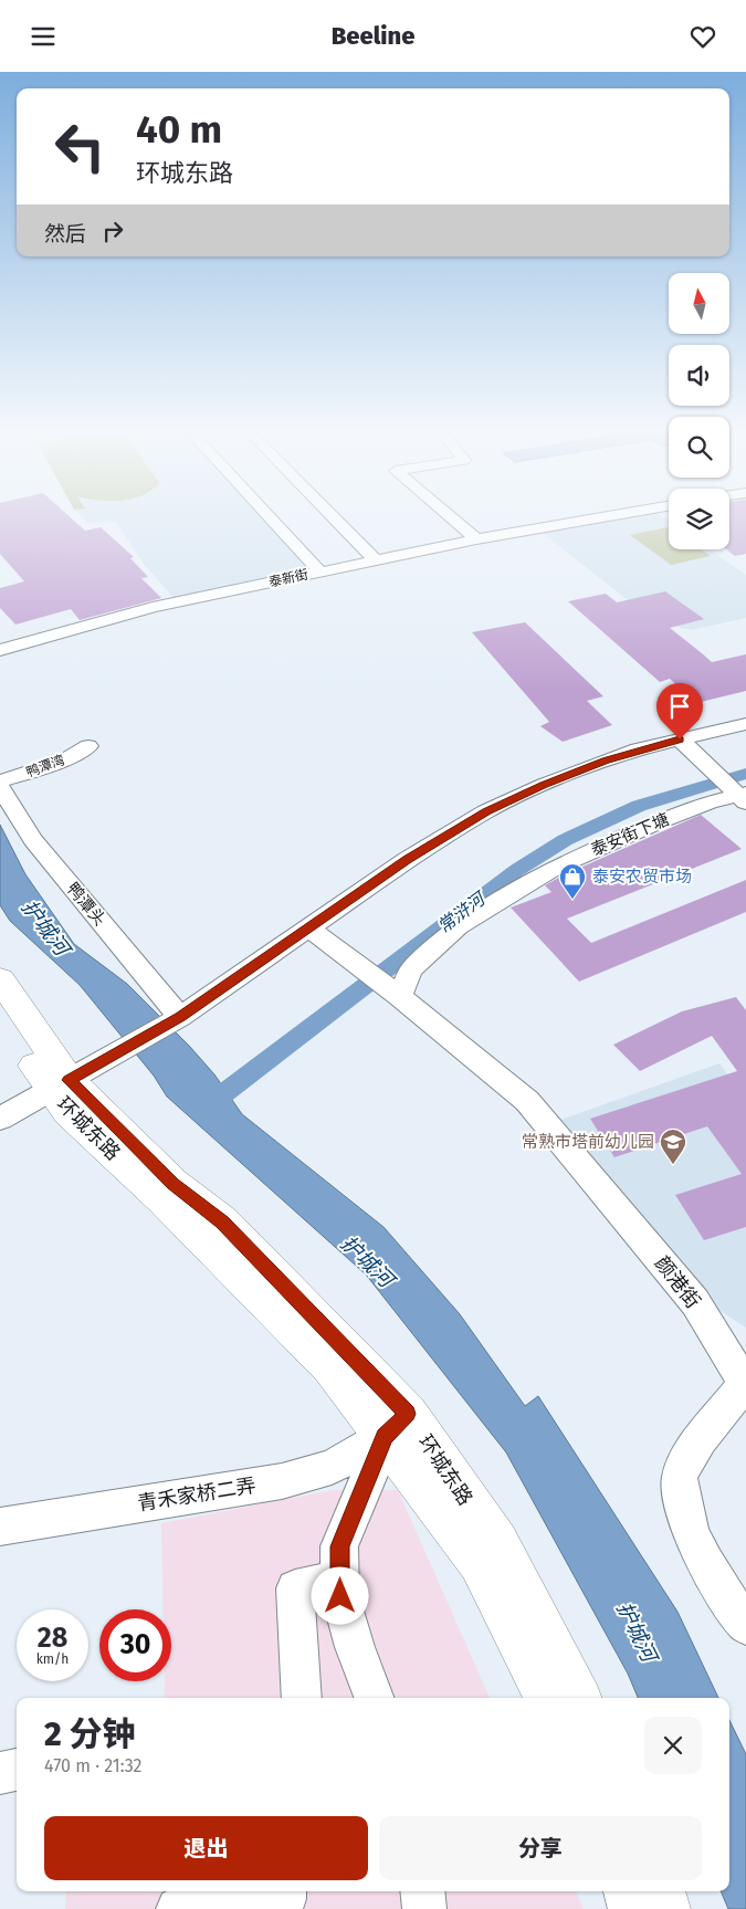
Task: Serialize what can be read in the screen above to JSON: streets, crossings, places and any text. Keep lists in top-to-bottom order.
{
  "streets": {
    "main road": ["环城东路"],
    "street": [
      "泰新街",
      "鸭潭湾",
      "泰安街下塘",
      "鸭潭头",
      "颜港街",
      "青禾家桥二弄"
    ]
  },
  "crossings": [
    ["泰安街下塘", "颜港街"],
    ["环城东路", "青禾家桥二弄"]
  ],
  "water": ["常浒河", "护城河"],
  "places": {
    "shop": ["泰安农贸市场"],
    "school or university": ["常熟市塔前幼儿园"]
  },
  "north": "top",
  "page": {
    "header": "Beeline",
    "turn": ["40 m", "环城东路"],
    "then": "然后",
    "speed": "28 km/h",
    "limit": "30",
    "heading": ["2 分钟", "470 m · 21:32"],
    "buttons": ["退出", "分享"]
  }
}
